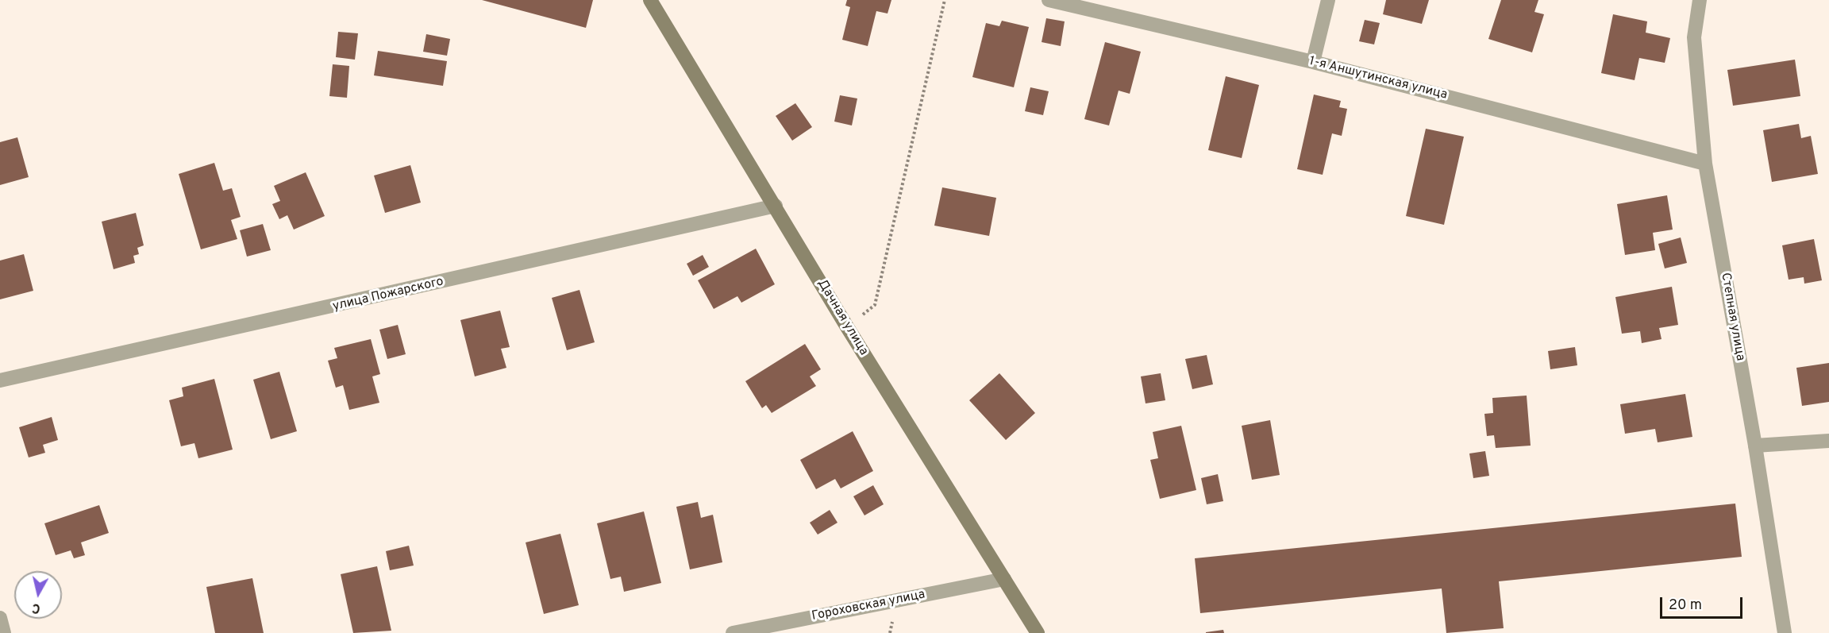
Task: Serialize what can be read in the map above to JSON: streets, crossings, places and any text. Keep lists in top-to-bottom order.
{
  "streets": {
    "street": [
      "1-я Аншутинская улица",
      "улица Пожарского",
      "Степная улица",
      "Дачная улица",
      "Гороховская улица"
    ]
  },
  "crossings": [
    ["1-я Аншутинская улица", "Степная улица"],
    ["улица Пожарского", "Дачная улица"],
    ["Дачная улица", "Гороховская улица"]
  ],
  "scale_bar": "20 m",
  "north": "bottom"
}
